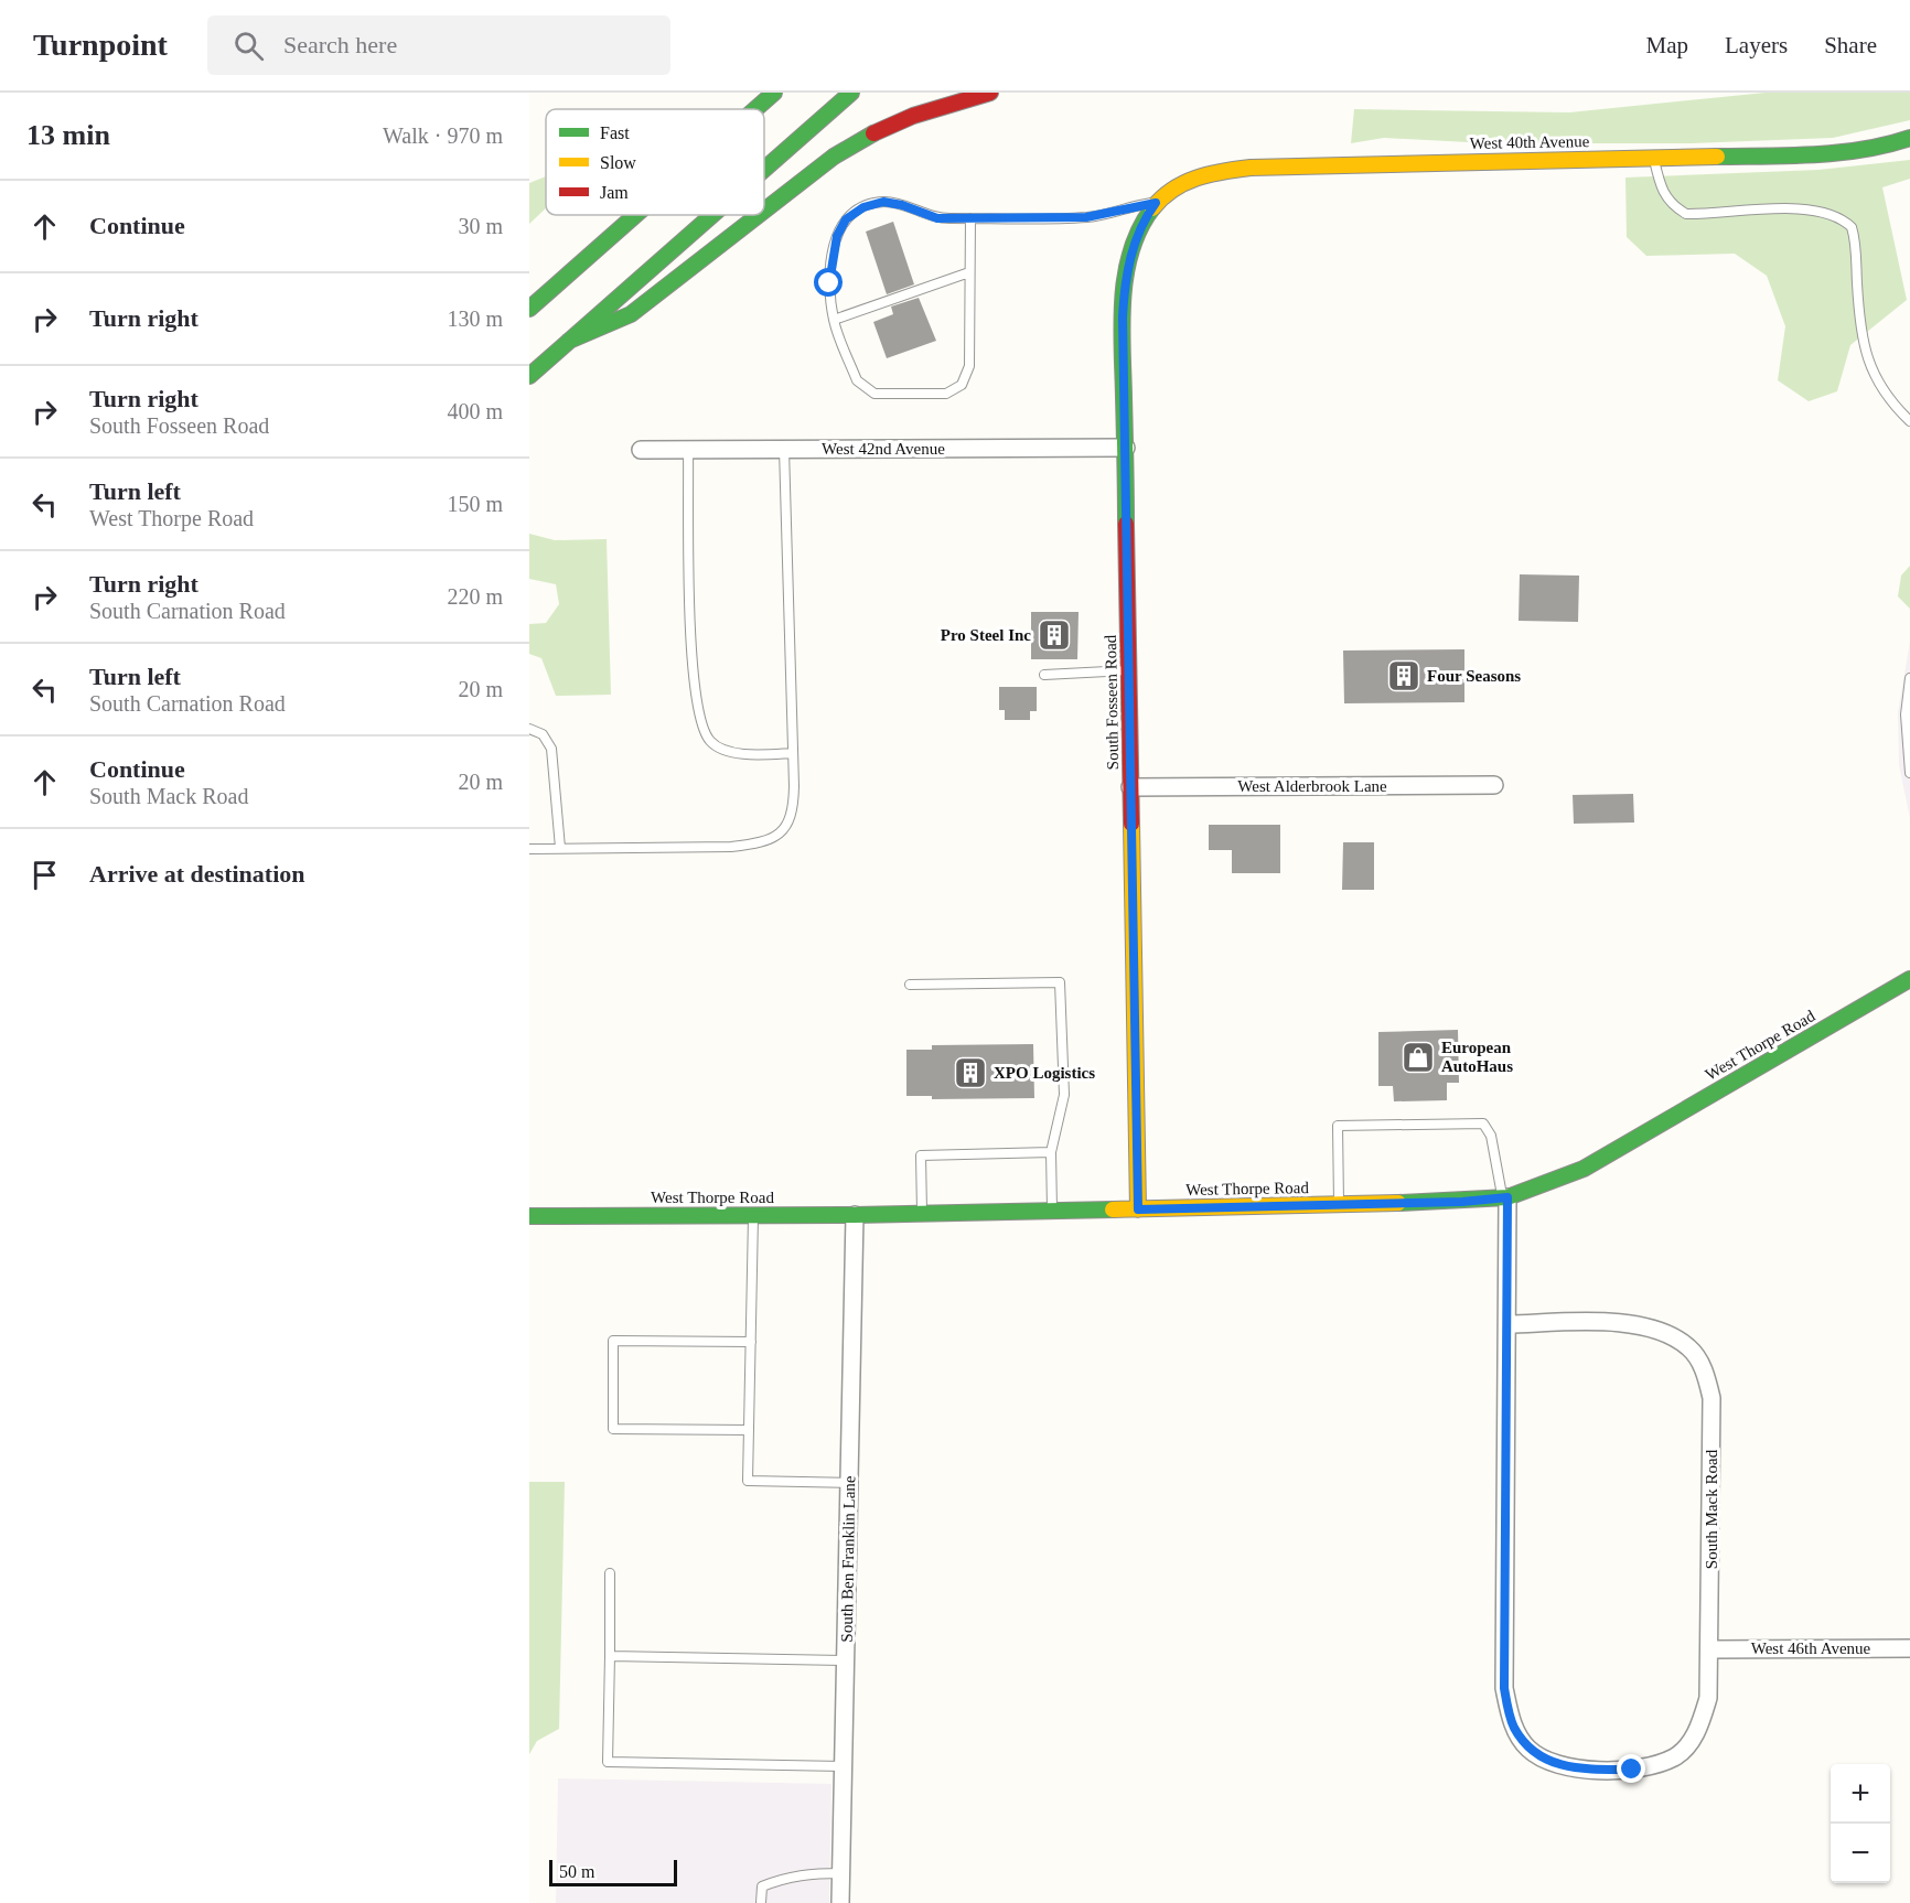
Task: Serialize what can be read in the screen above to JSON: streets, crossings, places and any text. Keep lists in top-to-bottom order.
{
  "streets": {
    "main road": ["West 40th Avenue", "South Fosseen Road", "West Thorpe Road"],
    "street": [
      "West 42nd Avenue",
      "West Alderbrook Lane",
      "South Mack Road",
      "South Ben Franklin Lane",
      "West 46th Avenue"
    ]
  },
  "crossings": [
    ["West 40th Avenue", "South Fosseen Road"],
    ["West 42nd Avenue", "South Fosseen Road"],
    ["South Fosseen Road", "West Alderbrook Lane"],
    ["South Fosseen Road", "West Thorpe Road"],
    ["West Thorpe Road", "South Mack Road"],
    ["West Thorpe Road", "South Ben Franklin Lane"],
    ["South Mack Road", "West 46th Avenue"]
  ],
  "places": {
    "building": ["Pro Steel Inc", "Four Seasons", "XPO Logistics"],
    "shop": ["European AutoHaus"]
  },
  "legend": ["Fast", "Slow", "Jam"],
  "scale_bar": "50 m",
  "page": {
    "header": "Turnpoint",
    "search": "Search here",
    "nav": ["Map", "Layers", "Share"],
    "heading": ["13 min", "Walk · 970 m"],
    "list": [
      ["Continue", "30 m"],
      ["Turn right", "130 m"],
      ["Turn right", "South Fosseen Road", "400 m"],
      ["Turn left", "West Thorpe Road", "150 m"],
      ["Turn right", "South Carnation Road", "220 m"],
      ["Turn left", "South Carnation Road", "20 m"],
      ["Continue", "South Mack Road", "20 m"],
      "Arrive at destination"
    ],
    "map_buttons": ["+", "−"],
    "scale": "50 m"
  }
}
